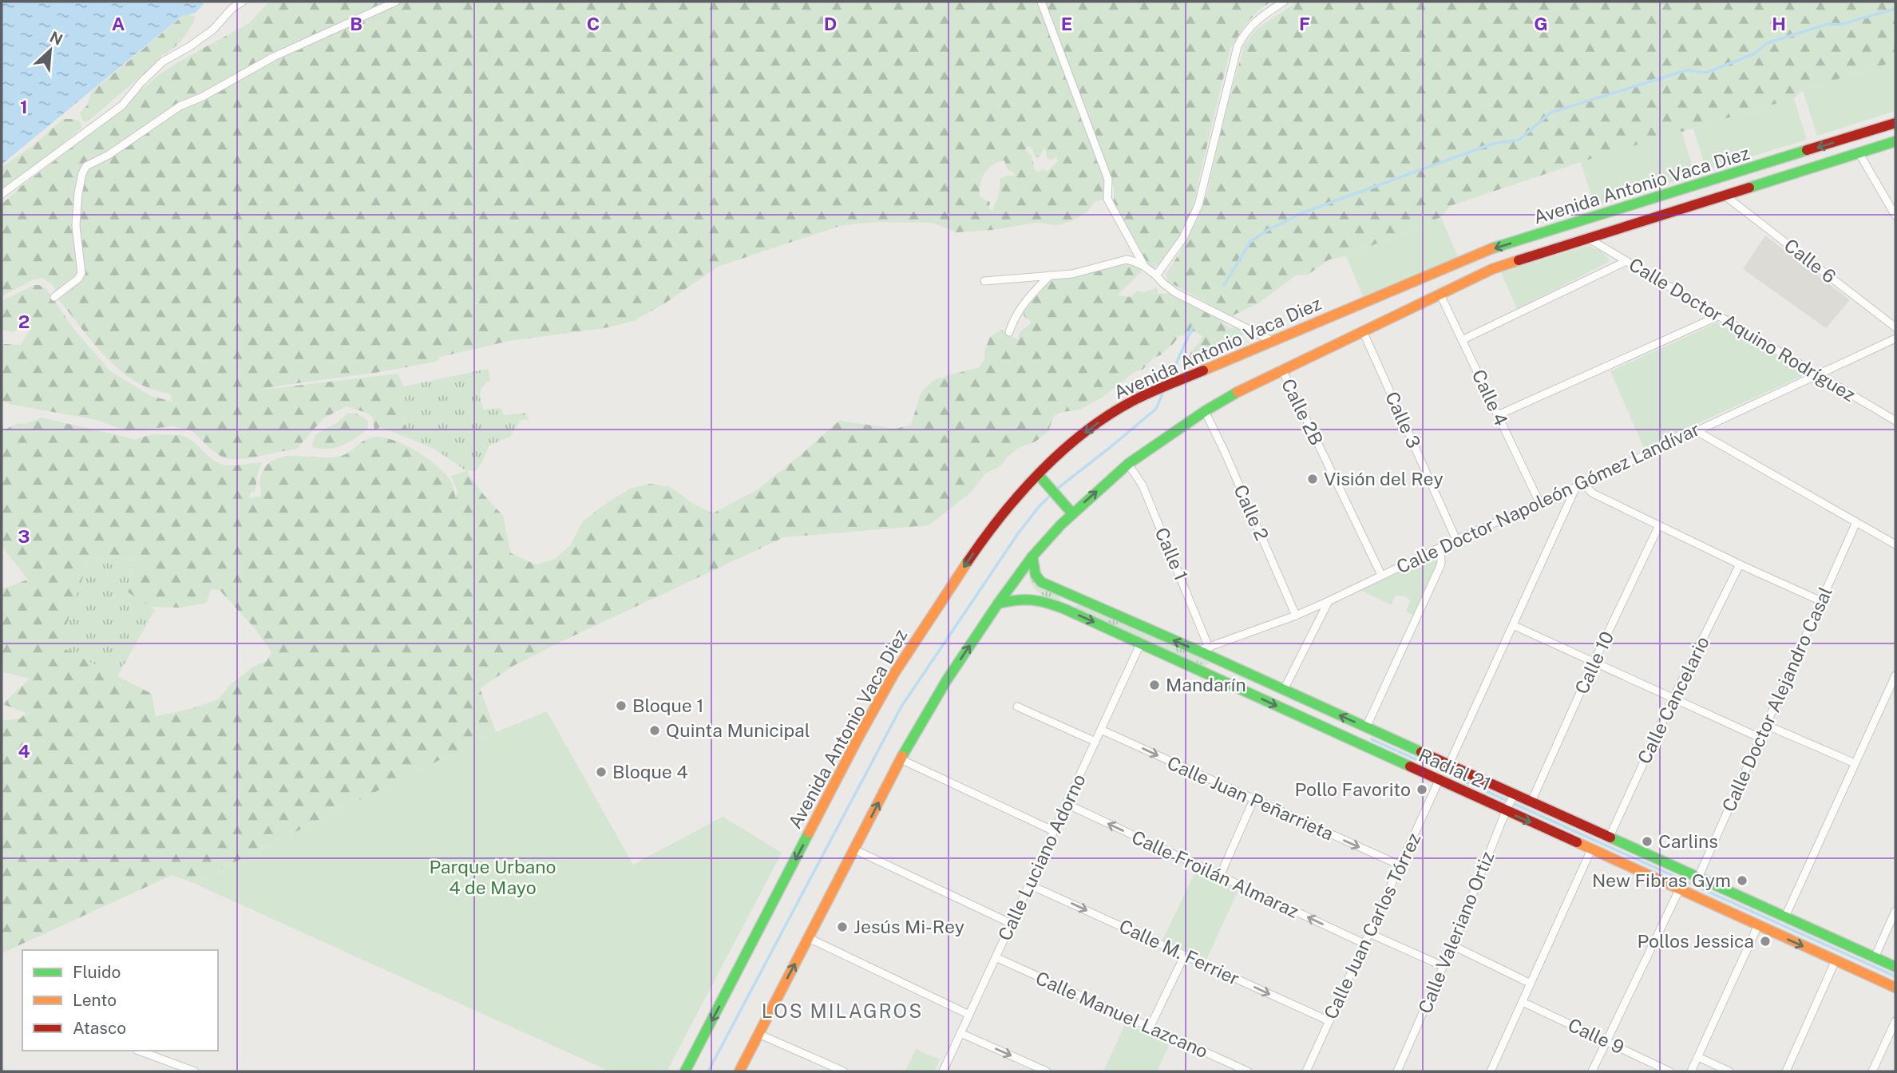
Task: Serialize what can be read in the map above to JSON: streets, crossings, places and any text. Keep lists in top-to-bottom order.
{
  "streets": {
    "main road": ["Avenida Antonio Vaca Diez", "Radial 21"],
    "street": [
      "Calle 6",
      "Calle Doctor Aquino Rodríguez",
      "Calle 4",
      "Calle 2B",
      "Calle 3",
      "Calle Doctor Napoleón Gómez Landívar",
      "Calle 2",
      "Calle 1",
      "Calle 10",
      "Calle Doctor Alejandro Casal",
      "Calle Cancelario",
      "Calle Juan Peñarrieta",
      "Calle Luciano Adorno",
      "Calle Froilán Almaraz",
      "Calle Juan Carlos Tórrez",
      "Calle Valeriano Ortiz",
      "Calle M. Ferrier",
      "Calle Manuel Lazcano",
      "Calle 9"
    ]
  },
  "crossings": [
    ["Avenida Antonio Vaca Diez", "Calle 6"],
    ["Avenida Antonio Vaca Diez", "Calle Doctor Aquino Rodríguez"],
    ["Avenida Antonio Vaca Diez", "Calle 4"],
    ["Avenida Antonio Vaca Diez", "Calle 2B"],
    ["Avenida Antonio Vaca Diez", "Calle 3"],
    ["Avenida Antonio Vaca Diez", "Calle 2"],
    ["Avenida Antonio Vaca Diez", "Calle 1"],
    ["Avenida Antonio Vaca Diez", "Radial 21"],
    ["Calle Doctor Aquino Rodríguez", "Calle Doctor Napoleón Gómez Landívar"],
    ["Calle 4", "Calle Doctor Napoleón Gómez Landívar"],
    ["Calle 2B", "Calle Doctor Napoleón Gómez Landívar"],
    ["Calle 3", "Calle Doctor Napoleón Gómez Landívar"],
    ["Calle Doctor Napoleón Gómez Landívar", "Calle 2"],
    ["Calle Doctor Napoleón Gómez Landívar", "Calle 1"],
    ["Calle Doctor Napoleón Gómez Landívar", "Radial 21"],
    ["Calle 10", "Radial 21"],
    ["Calle Doctor Alejandro Casal", "Radial 21"],
    ["Calle Cancelario", "Radial 21"],
    ["Radial 21", "Calle Luciano Adorno"],
    ["Radial 21", "Calle Juan Carlos Tórrez"],
    ["Radial 21", "Calle Valeriano Ortiz"],
    ["Calle Juan Peñarrieta", "Calle Luciano Adorno"],
    ["Calle Juan Peñarrieta", "Calle Juan Carlos Tórrez"],
    ["Calle Luciano Adorno", "Calle Froilán Almaraz"],
    ["Calle Luciano Adorno", "Calle M. Ferrier"],
    ["Calle Luciano Adorno", "Calle Manuel Lazcano"],
    ["Calle Froilán Almaraz", "Calle Juan Carlos Tórrez"],
    ["Calle Juan Carlos Tórrez", "Calle M. Ferrier"]
  ],
  "one_way": ["Calle Juan Peñarrieta", "Calle Froilán Almaraz", "Calle M. Ferrier"],
  "districts": ["LOS MILAGROS"],
  "parks": ["Parque Urbano 4 de Mayo"],
  "places": [
    "Visión del Rey",
    "Mandarín",
    "Bloque 1",
    "Quinta Municipal",
    "Bloque 4",
    "Pollo Favorito",
    "Carlins",
    "New Fibras Gym",
    "Jesús Mi-Rey",
    "Pollos Jessica"
  ],
  "legend": ["Fluido", "Lento", "Atasco"],
  "north": "top right",
  "grid": {
    "columns": [
      "A",
      "B",
      "C",
      "D",
      "E",
      "F",
      "G",
      "H"
    ],
    "rows": [
      "1",
      "2",
      "3",
      "4"
    ]
  }
}
